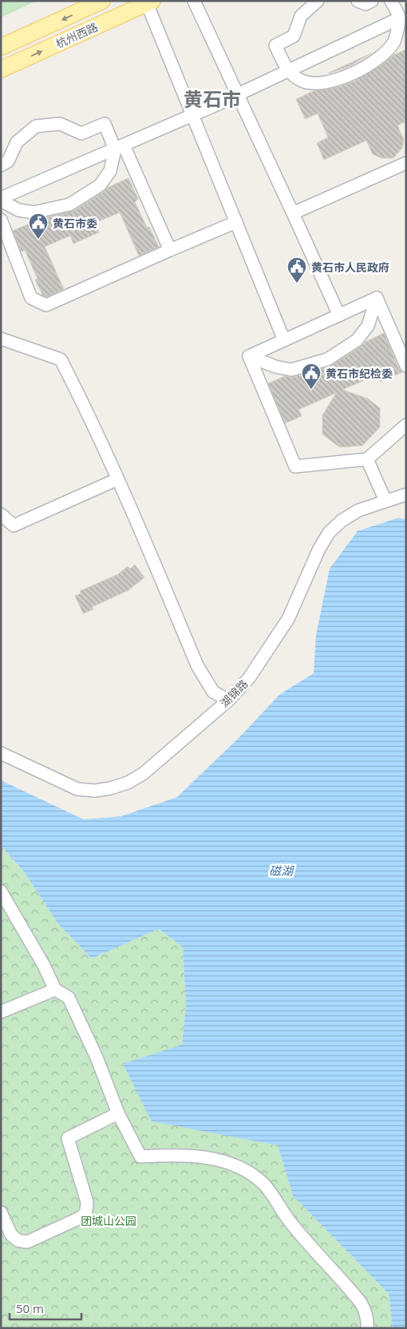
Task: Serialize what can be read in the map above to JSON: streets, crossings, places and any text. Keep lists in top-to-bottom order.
{
  "streets": {
    "main road": ["杭州西路"],
    "street": ["湖锦路"]
  },
  "districts": ["黄石市"],
  "water": ["磁湖"],
  "parks": ["团城山公园"],
  "places": {
    "public building": ["黄石市委", "黄石市人民政府", "黄石市纪检委"]
  },
  "scale_bar": "50 m"
}
